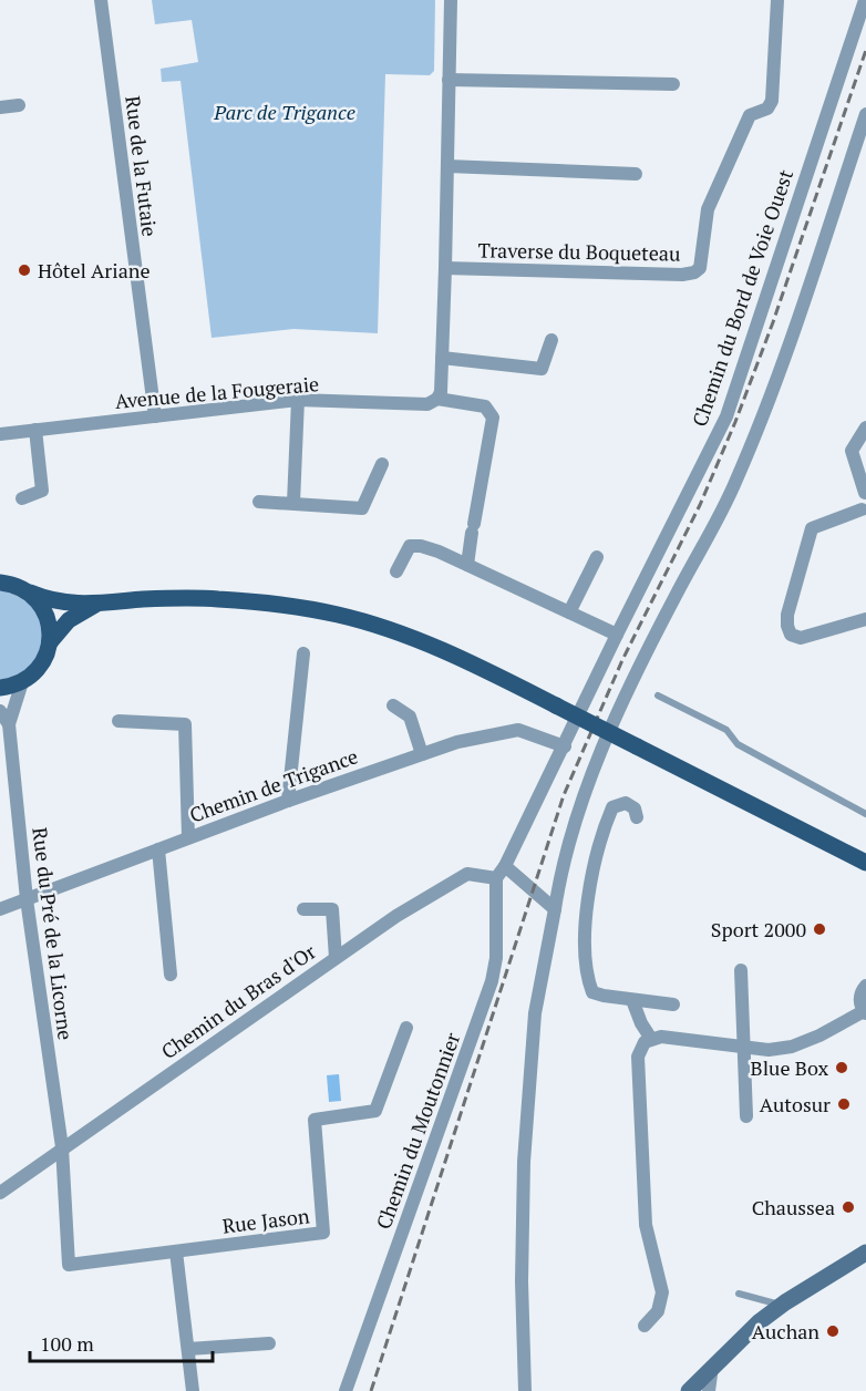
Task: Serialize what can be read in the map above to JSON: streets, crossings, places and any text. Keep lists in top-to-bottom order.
{
  "streets": {
    "street": [
      "Rue de la Futaie",
      "Traverse du Boqueteau",
      "Chemin du Bord de Voie Ouest",
      "Avenue de la Fougeraie",
      "Chemin de Trigance",
      "Rue du Pré de la Licorne",
      "Chemin du Bras d'Or",
      "Chemin du Moutonnier",
      "Rue Jason"
    ]
  },
  "crossings": [
    ["Rue de la Futaie", "Avenue de la Fougeraie"],
    ["Chemin du Bord de Voie Ouest", "Chemin de Trigance"],
    ["Chemin de Trigance", "Rue du Pré de la Licorne"],
    ["Rue du Pré de la Licorne", "Chemin du Bras d'Or"],
    ["Rue du Pré de la Licorne", "Rue Jason"],
    ["Chemin du Bras d'Or", "Chemin du Moutonnier"],
    ["Chemin du Bras d'Or", "Rue Jason"]
  ],
  "parks": ["Parc de Trigance"],
  "places": [
    "Hôtel Ariane",
    "Sport 2000",
    "Blue Box",
    "Autosur",
    "Chaussea",
    "Auchan"
  ],
  "scale_bar": "100 m"
}
